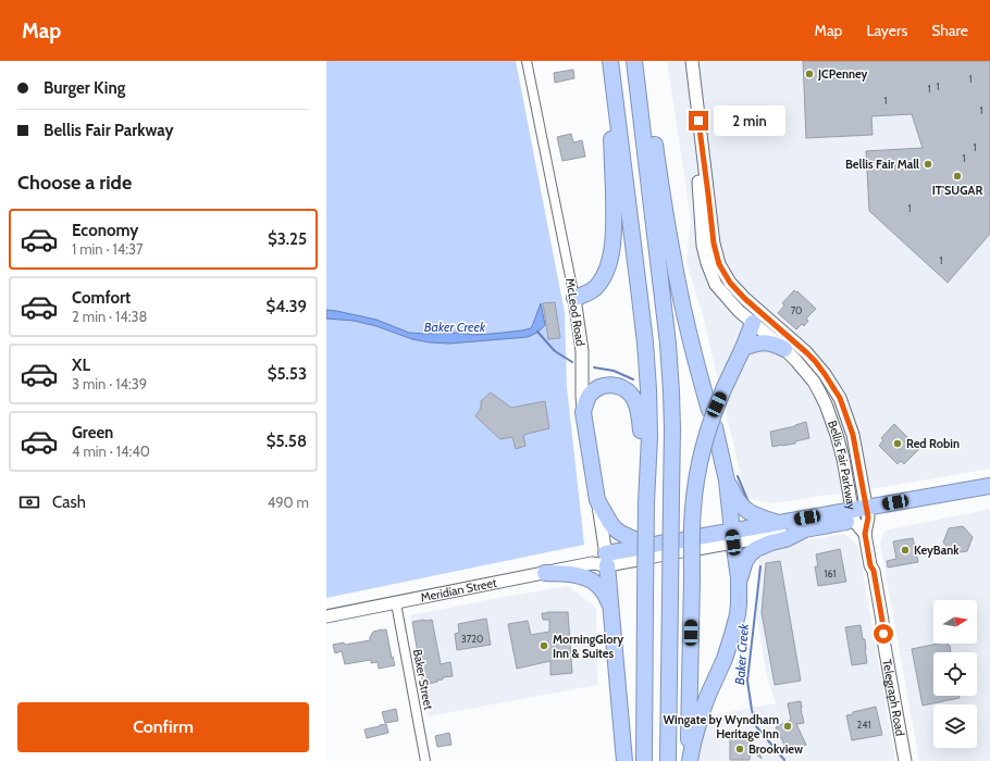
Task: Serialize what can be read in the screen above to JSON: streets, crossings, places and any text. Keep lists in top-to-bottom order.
{
  "streets": {
    "highway": ["McLeod Road", "Meridian Street"],
    "street": ["Bellis Fair Parkway", "Baker Street", "Telegraph Road"]
  },
  "crossings": [
    ["McLeod Road", "Meridian Street"],
    ["Bellis Fair Parkway", "Telegraph Road"],
    ["Meridian Street", "Baker Street"]
  ],
  "water": ["Baker Creek"],
  "places": [
    "JCPenney",
    "Bellis Fair Mall",
    "IT'SUGAR",
    "Red Robin",
    "KeyBank",
    "MorningGlory Inn & Suites",
    "Wingate by Wyndham Heritage Inn",
    "Brookview"
  ],
  "house_numbers": [
    "1",
    "1",
    "1",
    "1",
    "1",
    "1",
    "1",
    "1",
    "1",
    "70",
    "161",
    "3720",
    "241"
  ],
  "north": "right",
  "page": {
    "header": "Map",
    "nav": ["Map", "Layers", "Share"],
    "banner": ["Burger King", "Bellis Fair Parkway"],
    "bubble": "2 min",
    "heading": "Choose a ride",
    "list": [
      {
        "name": "Economy",
        "note": "1 min · 14:37",
        "value": "$3.25"
      },
      {
        "name": "Comfort",
        "note": "2 min · 14:38",
        "value": "$4.39"
      },
      {
        "name": "XL",
        "note": "3 min · 14:39",
        "value": "$5.53"
      },
      {
        "name": "Green",
        "note": "4 min · 14:40",
        "value": "$5.58"
      }
    ],
    "pay": ["Cash", "490 m"],
    "buttons": "Confirm"
  }
}
